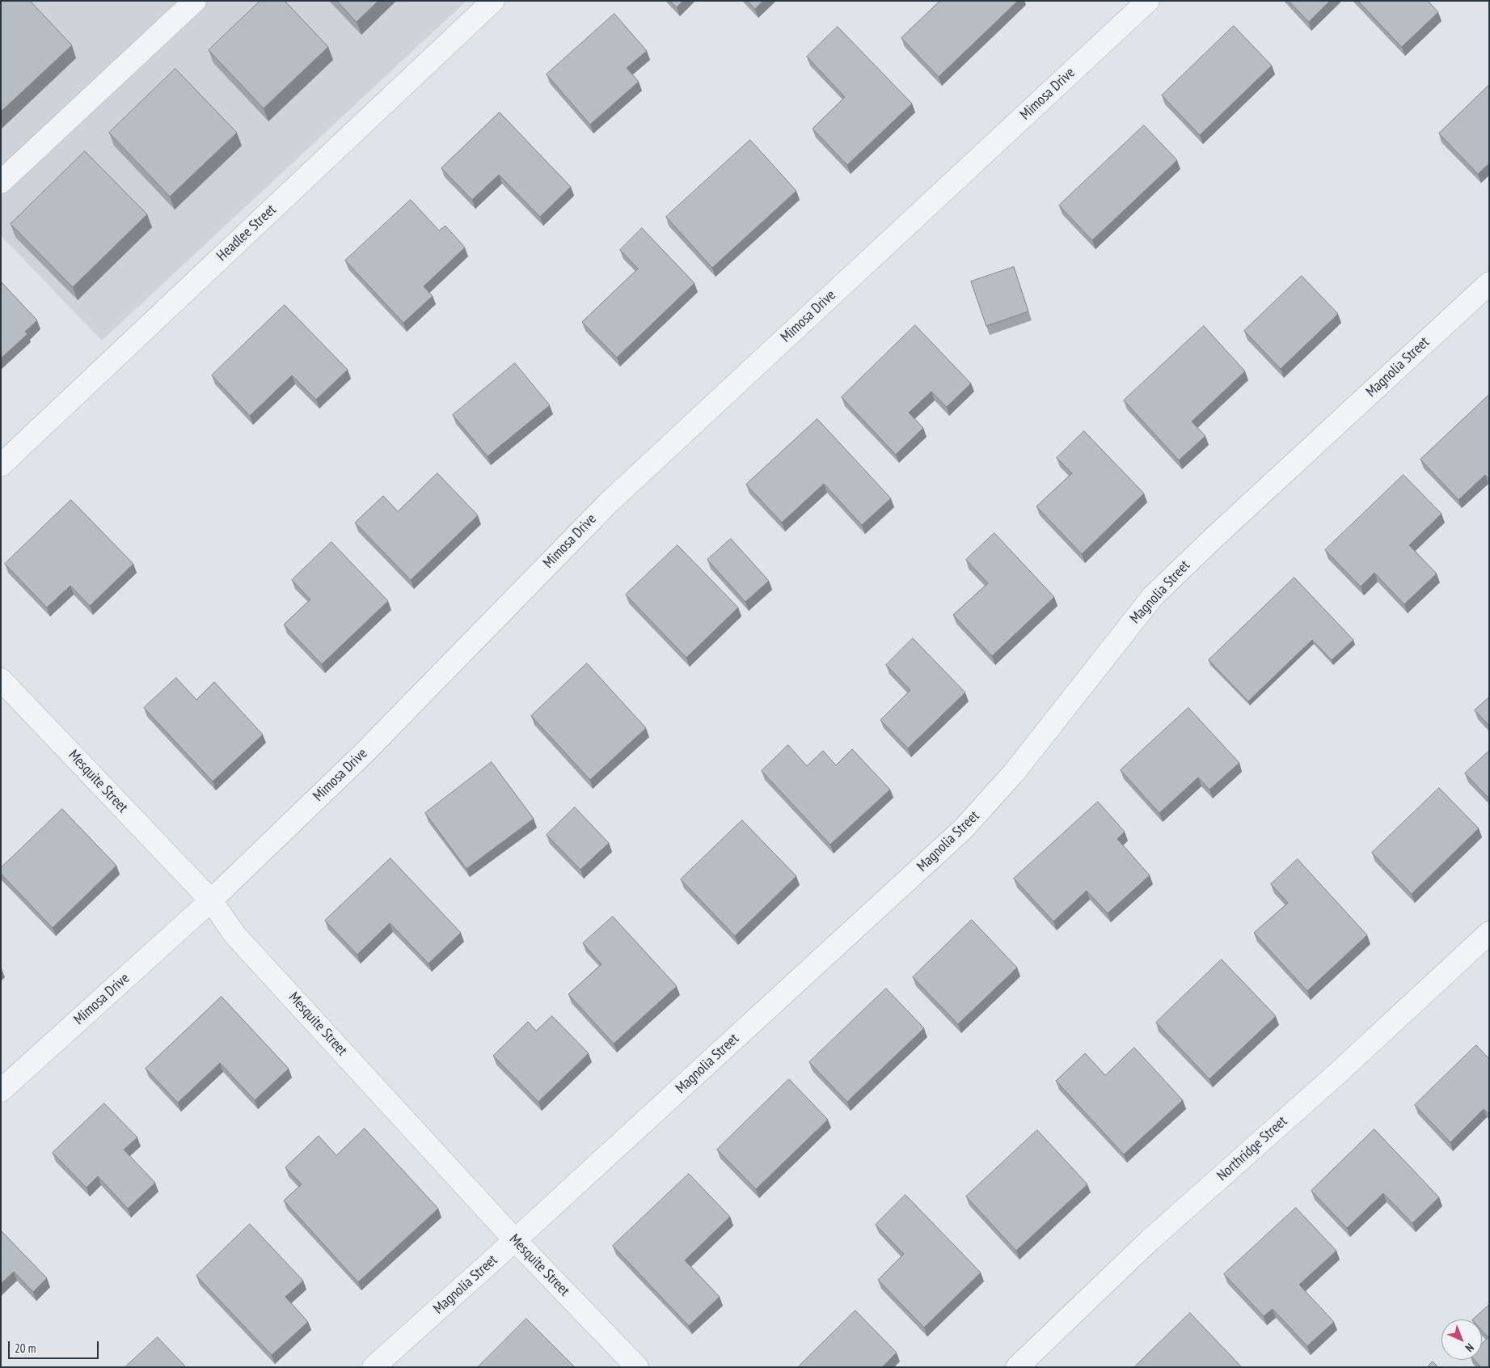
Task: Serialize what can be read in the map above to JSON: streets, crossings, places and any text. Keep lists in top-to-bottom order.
{
  "streets": {
    "street": [
      "Mimosa Drive",
      "Headlee Street",
      "Magnolia Street",
      "Mesquite Street",
      "Northridge Street"
    ]
  },
  "crossings": [
    ["Mimosa Drive", "Mesquite Street"],
    ["Magnolia Street", "Mesquite Street"]
  ],
  "scale_bar": "20 m",
  "north": "bottom right"
}
